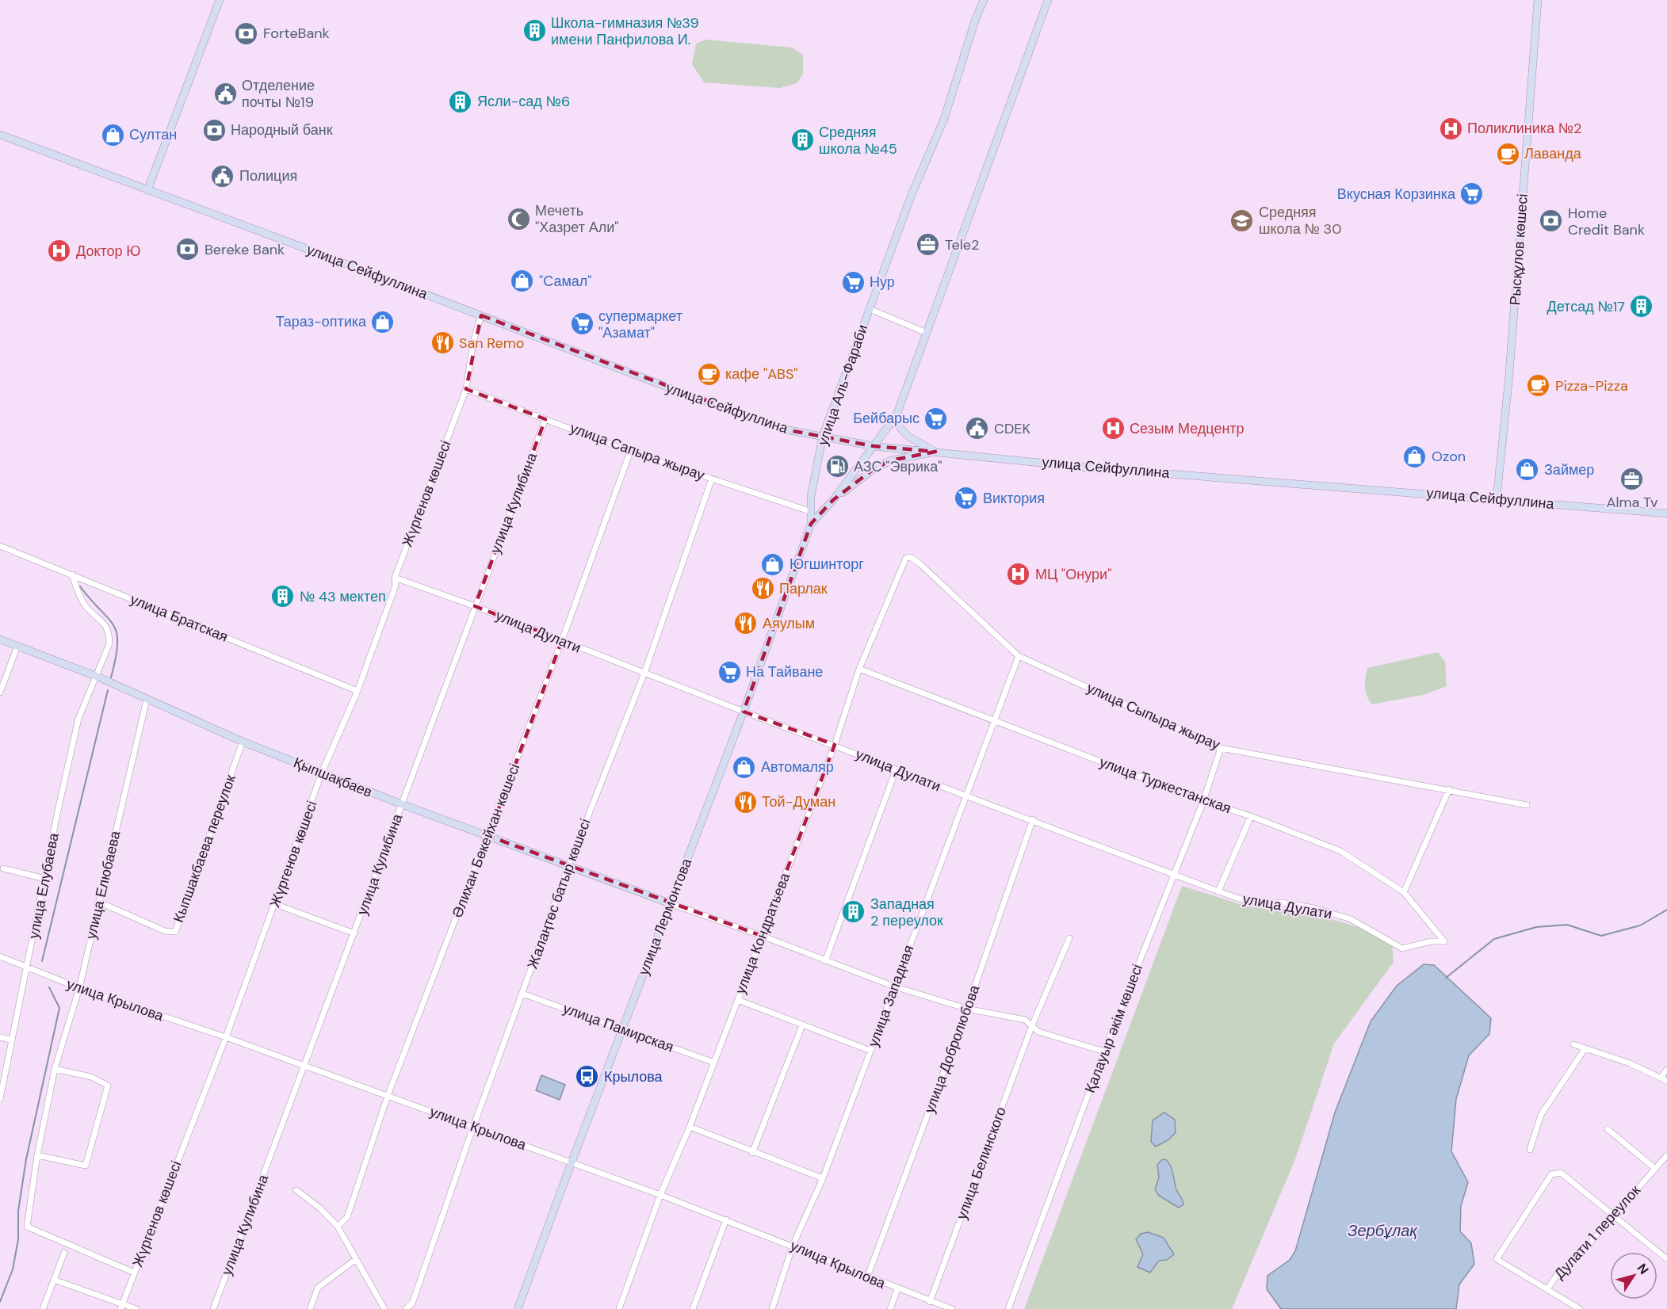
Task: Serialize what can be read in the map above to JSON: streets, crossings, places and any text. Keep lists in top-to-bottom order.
{
  "streets": {
    "street": [
      "Рысқұлов көшесі",
      "улица Сейфуллина",
      "улица Аль-Фараби",
      "улица Сапыра жырау",
      "Жүргенов көшесі",
      "улица Кулибина",
      "улица Братская",
      "улица Дулати",
      "улица Сыпыра жырау",
      "Қыпшақбаев",
      "улица Туркестанская",
      "Әлихан Бөкейхан көшесі",
      "Кыпшакбаева переулок",
      "улица Елюбаева",
      "улица Елубаева",
      "Жалаңтөс батыр көшесі",
      "улица Лермонтова",
      "улица Кондратьева",
      "улица Западная",
      "улица Крылова",
      "улица Памирская",
      "Қалауыр әкім көшесі",
      "улица Добролюбова",
      "улица Белинского",
      "Дулати 1 переулок"
    ]
  },
  "crossings": [
    ["Рысқұлов көшесі", "улица Сейфуллина"],
    ["улица Сейфуллина", "улица Аль-Фараби"],
    ["улица Сейфуллина", "Жүргенов көшесі"],
    ["улица Аль-Фараби", "улица Сапыра жырау"],
    ["улица Аль-Фараби", "улица Лермонтова"],
    ["улица Сапыра жырау", "Жүргенов көшесі"],
    ["улица Сапыра жырау", "улица Кулибина"],
    ["улица Сапыра жырау", "Әлихан Бөкейхан көшесі"],
    ["улица Сапыра жырау", "Жалаңтөс батыр көшесі"],
    ["Жүргенов көшесі", "улица Братская"],
    ["Жүргенов көшесі", "улица Дулати"],
    ["Жүргенов көшесі", "Қыпшақбаев"],
    ["Жүргенов көшесі", "улица Елюбаева"],
    ["Жүргенов көшесі", "улица Крылова"],
    ["улица Кулибина", "улица Дулати"],
    ["улица Кулибина", "Қыпшақбаев"],
    ["улица Кулибина", "улица Крылова"],
    ["улица Братская", "улица Елубаева"],
    ["улица Дулати", "улица Туркестанская"],
    ["улица Дулати", "Әлихан Бөкейхан көшесі"],
    ["улица Дулати", "Жалаңтөс батыр көшесі"],
    ["улица Дулати", "улица Лермонтова"],
    ["улица Дулати", "улица Кондратьева"],
    ["улица Дулати", "улица Западная"],
    ["улица Дулати", "Қалауыр әкім көшесі"],
    ["улица Дулати", "улица Добролюбова"],
    ["улица Сыпыра жырау", "улица Кондратьева"],
    ["улица Сыпыра жырау", "улица Западная"],
    ["улица Сыпыра жырау", "Қалауыр әкім көшесі"],
    ["Қыпшақбаев", "Әлихан Бөкейхан көшесі"],
    ["Қыпшақбаев", "Кыпшакбаева переулок"],
    ["Қыпшақбаев", "улица Елюбаева"],
    ["Қыпшақбаев", "улица Елубаева"],
    ["Қыпшақбаев", "Жалаңтөс батыр көшесі"],
    ["Қыпшақбаев", "улица Лермонтова"],
    ["улица Туркестанская", "улица Кондратьева"],
    ["улица Туркестанская", "улица Западная"],
    ["улица Туркестанская", "Қалауыр әкім көшесі"],
    ["Әлихан Бөкейхан көшесі", "улица Крылова"],
    ["Кыпшакбаева переулок", "улица Елюбаева"],
    ["улица Елюбаева", "улица Крылова"],
    ["улица Елубаева", "улица Крылова"],
    ["Жалаңтөс батыр көшесі", "улица Крылова"],
    ["Жалаңтөс батыр көшесі", "улица Памирская"],
    ["улица Лермонтова", "улица Крылова"],
    ["улица Лермонтова", "улица Памирская"],
    ["улица Кондратьева", "улица Крылова"],
    ["улица Кондратьева", "улица Памирская"],
    ["улица Западная", "улица Крылова"],
    ["улица Крылова", "улица Добролюбова"],
    ["улица Крылова", "улица Белинского"]
  ],
  "water": ["Зербұлақ"],
  "places": {
    "building": [
      "Школа-гимназия №39 имени Панфилова И.",
      "Ясли-сад №6",
      "Средняя школа №45",
      "Детсад №17",
      "№ 43 мектеп",
      "Западная 2 переулок"
    ],
    "bank": [
      "ForteBank",
      "Народный банк",
      "Home Credit Bank",
      "Bereke Bank"
    ],
    "public building": ["Отделение почты №19", "Полиция", "CDEK"],
    "hospital": [
      "Поликлиника №2",
      "Доктор Ю",
      "Сезым Медцентр",
      "МЦ \"Онури\""
    ],
    "shop": [
      "Султан",
      "\"Самал\"",
      "Тараз-оптика",
      "Ozon",
      "Займер",
      "Югшинторг",
      "Автомаляр"
    ],
    "cafe": ["Лаванда", "кафе \"ABS\"", "Pizza-Pizza"],
    "supermarket": [
      "Вкусная Корзинка",
      "Нур",
      "супермаркет \"Азамат\"",
      "Бейбарыс",
      "Виктория",
      "На Тайване"
    ],
    "mosque": ["Мечеть \"Хазрет Али\""],
    "school or university": ["Средняя школа № 30"],
    "office": ["Tele2", "Alma Tv"],
    "restaurant": [
      "San Remo",
      "Парлак",
      "Аяулым",
      "Той-Думан"
    ],
    "fuel station": ["АЗС \"Эврика\""],
    "bus stop": ["Крылова"]
  },
  "north": "top right"
}
